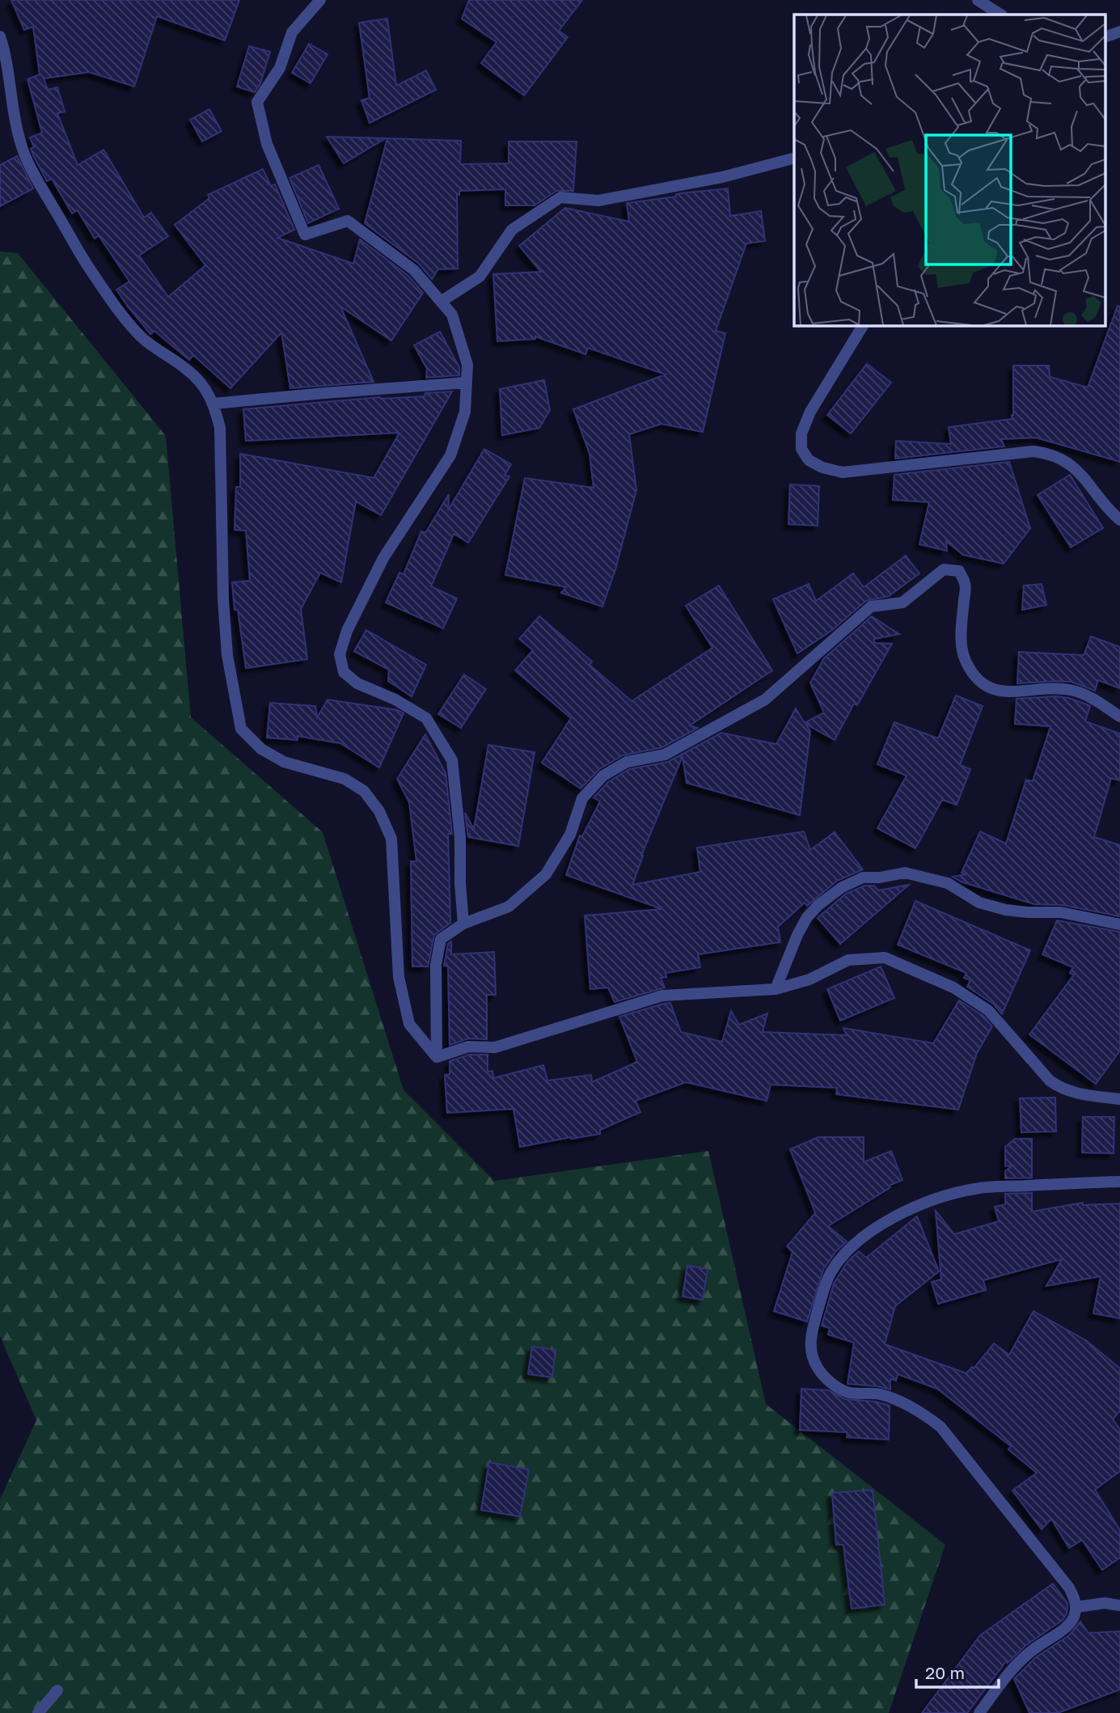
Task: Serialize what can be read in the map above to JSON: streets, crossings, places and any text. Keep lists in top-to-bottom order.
{
  "scale_bar": "20 m"
}
